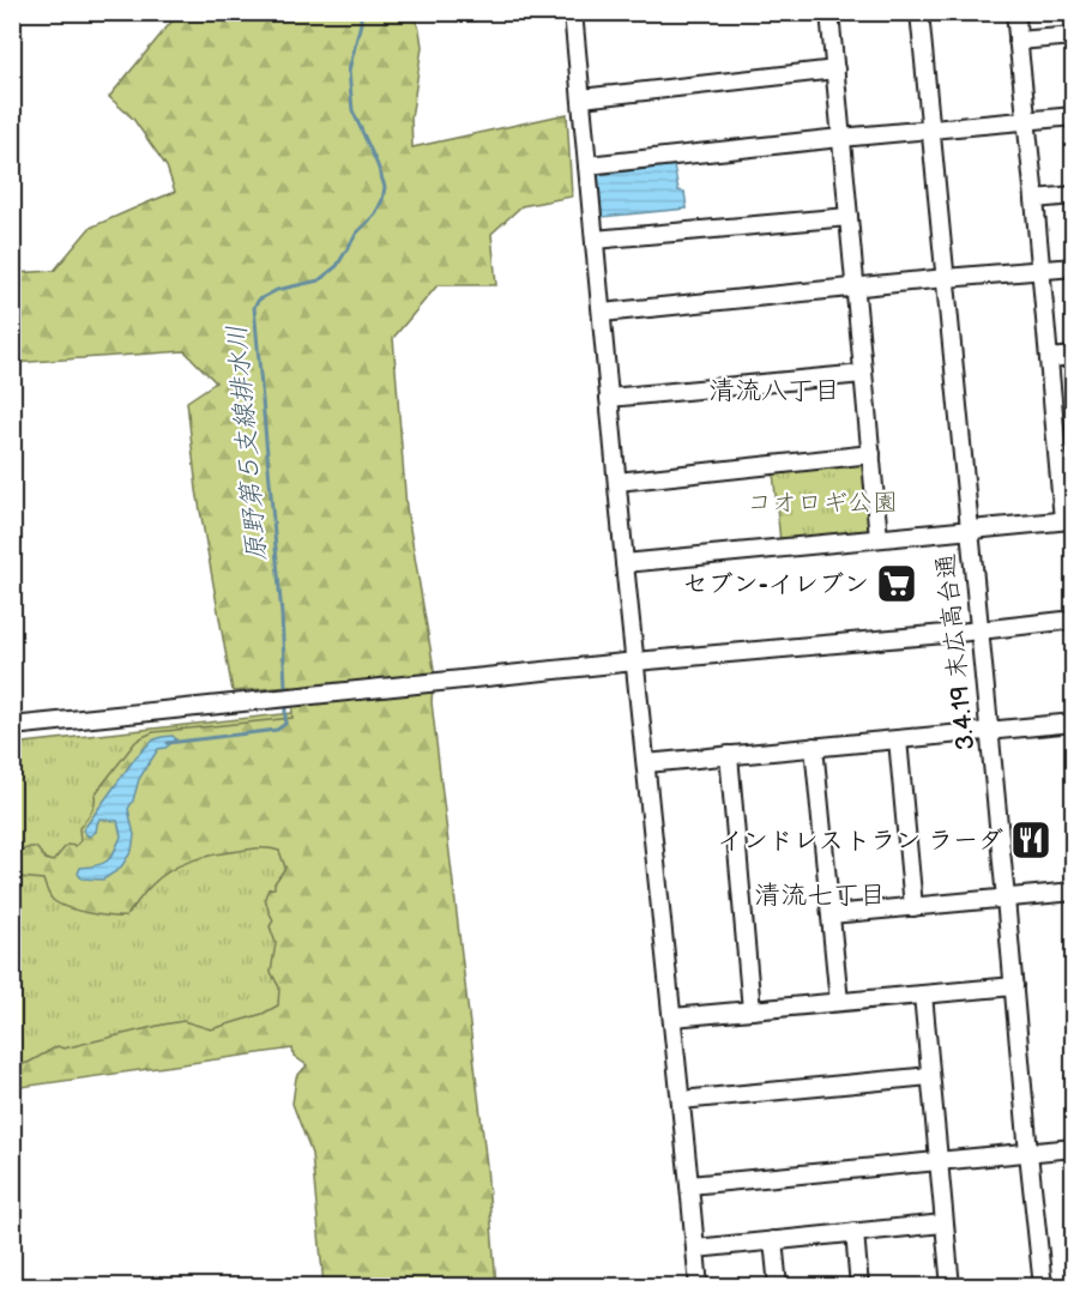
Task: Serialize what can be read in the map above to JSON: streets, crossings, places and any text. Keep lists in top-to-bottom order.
{
  "streets": {
    "street": ["3.4.19 末広高台通"]
  },
  "districts": ["清流八丁目", "清流七丁目"],
  "water": ["原野第５支線排水川"],
  "parks": ["コオロギ公園"],
  "places": {
    "supermarket": ["セブン-イレブン"],
    "restaurant": ["インドレストラン ラーダ"]
  }
}
